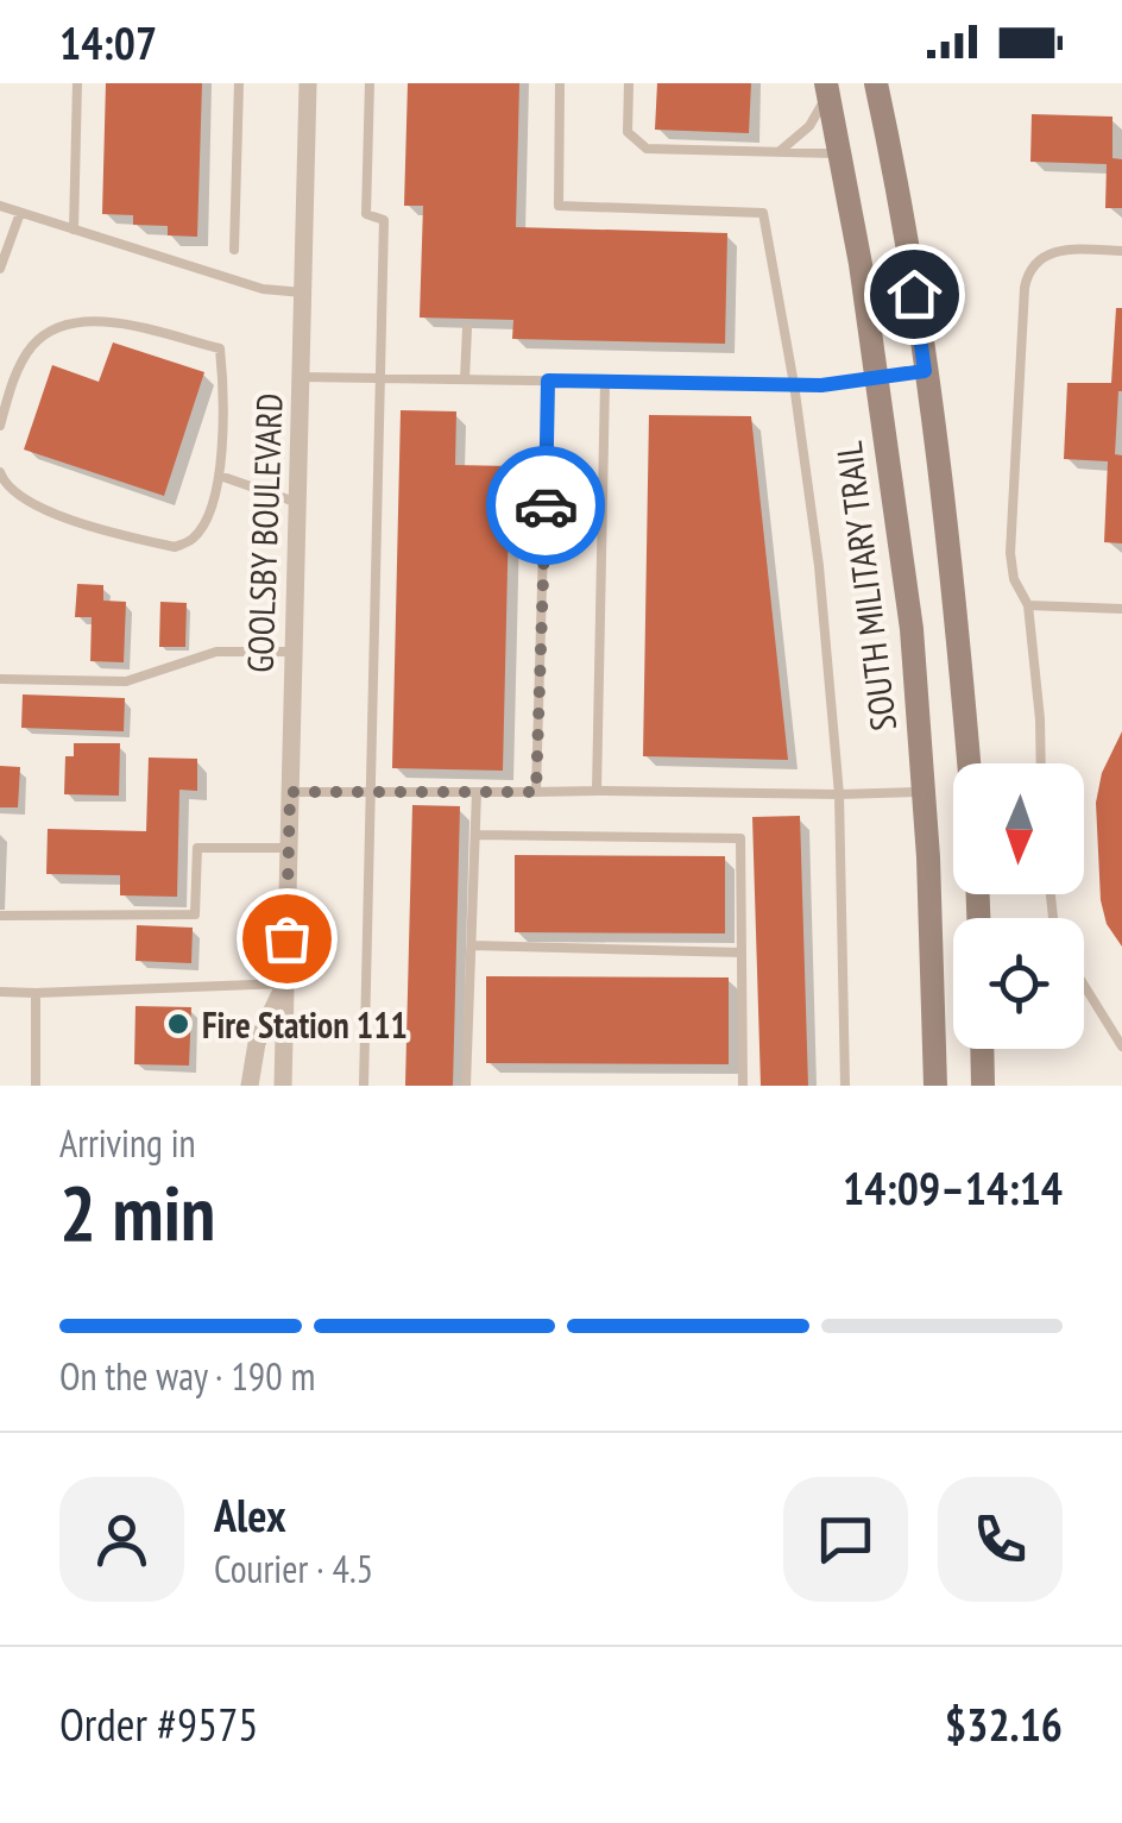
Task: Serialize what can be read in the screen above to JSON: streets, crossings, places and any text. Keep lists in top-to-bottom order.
{
  "streets": {
    "street": ["GOOLSBY BOULEVARD", "SOUTH MILITARY TRAIL"]
  },
  "places": ["Fire Station 111"],
  "north": "bottom",
  "page": {
    "status": "14:07",
    "heading": ["2 min", "Arriving in", "14:09–14:14"],
    "panel": [
      "Alex",
      "Courier · 4.5",
      "Order #9575",
      "$32.16"
    ],
    "bar": "On the way · 190 m"
  }
}
